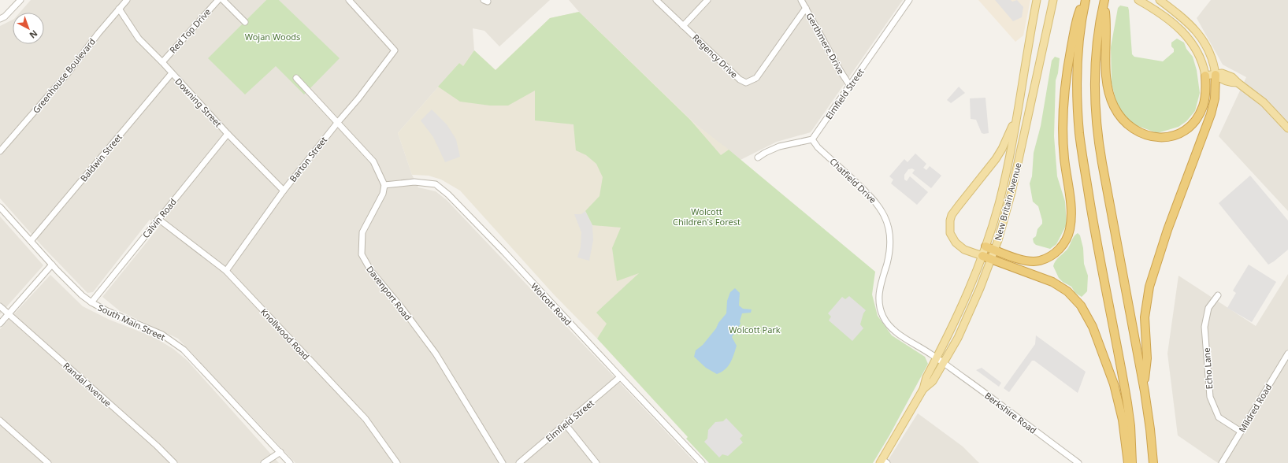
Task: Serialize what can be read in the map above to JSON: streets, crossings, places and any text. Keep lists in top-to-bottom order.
{
  "streets": {
    "main road": ["New Britain Avenue"],
    "street": [
      "Red Top Drive",
      "Gerthmere Drive",
      "Regency Drive",
      "Greenhouse Boulevard",
      "Elmfield Street",
      "Downing Street",
      "Baldwin Street",
      "Barton Street",
      "Chatfield Drive",
      "Calvin Road",
      "Davenport Road",
      "Wolcott Road",
      "South Main Street",
      "Knollwood Road",
      "Echo Lane",
      "Randal Avenue",
      "Mildred Road",
      "Berkshire Road"
    ]
  },
  "crossings": [
    ["Red Top Drive", "Downing Street"],
    ["Gerthmere Drive", "Regency Drive"],
    ["Gerthmere Drive", "Elmfield Street"],
    ["Greenhouse Boulevard", "Downing Street"],
    ["Elmfield Street", "Chatfield Drive"],
    ["Elmfield Street", "Wolcott Road"],
    ["Downing Street", "Baldwin Street"],
    ["Downing Street", "Barton Street"],
    ["Downing Street", "Calvin Road"],
    ["Baldwin Street", "South Main Street"],
    ["Barton Street", "Knollwood Road"],
    ["Chatfield Drive", "New Britain Avenue"],
    ["Chatfield Drive", "Berkshire Road"],
    ["New Britain Avenue", "Berkshire Road"],
    ["Calvin Road", "South Main Street"],
    ["Calvin Road", "Knollwood Road"],
    ["Davenport Road", "Wolcott Road"],
    ["Echo Lane", "Mildred Road"]
  ],
  "parks": ["Wojan Woods", "Wolcott Children's Forest", "Wolcott Park"],
  "north": "bottom right"
}
